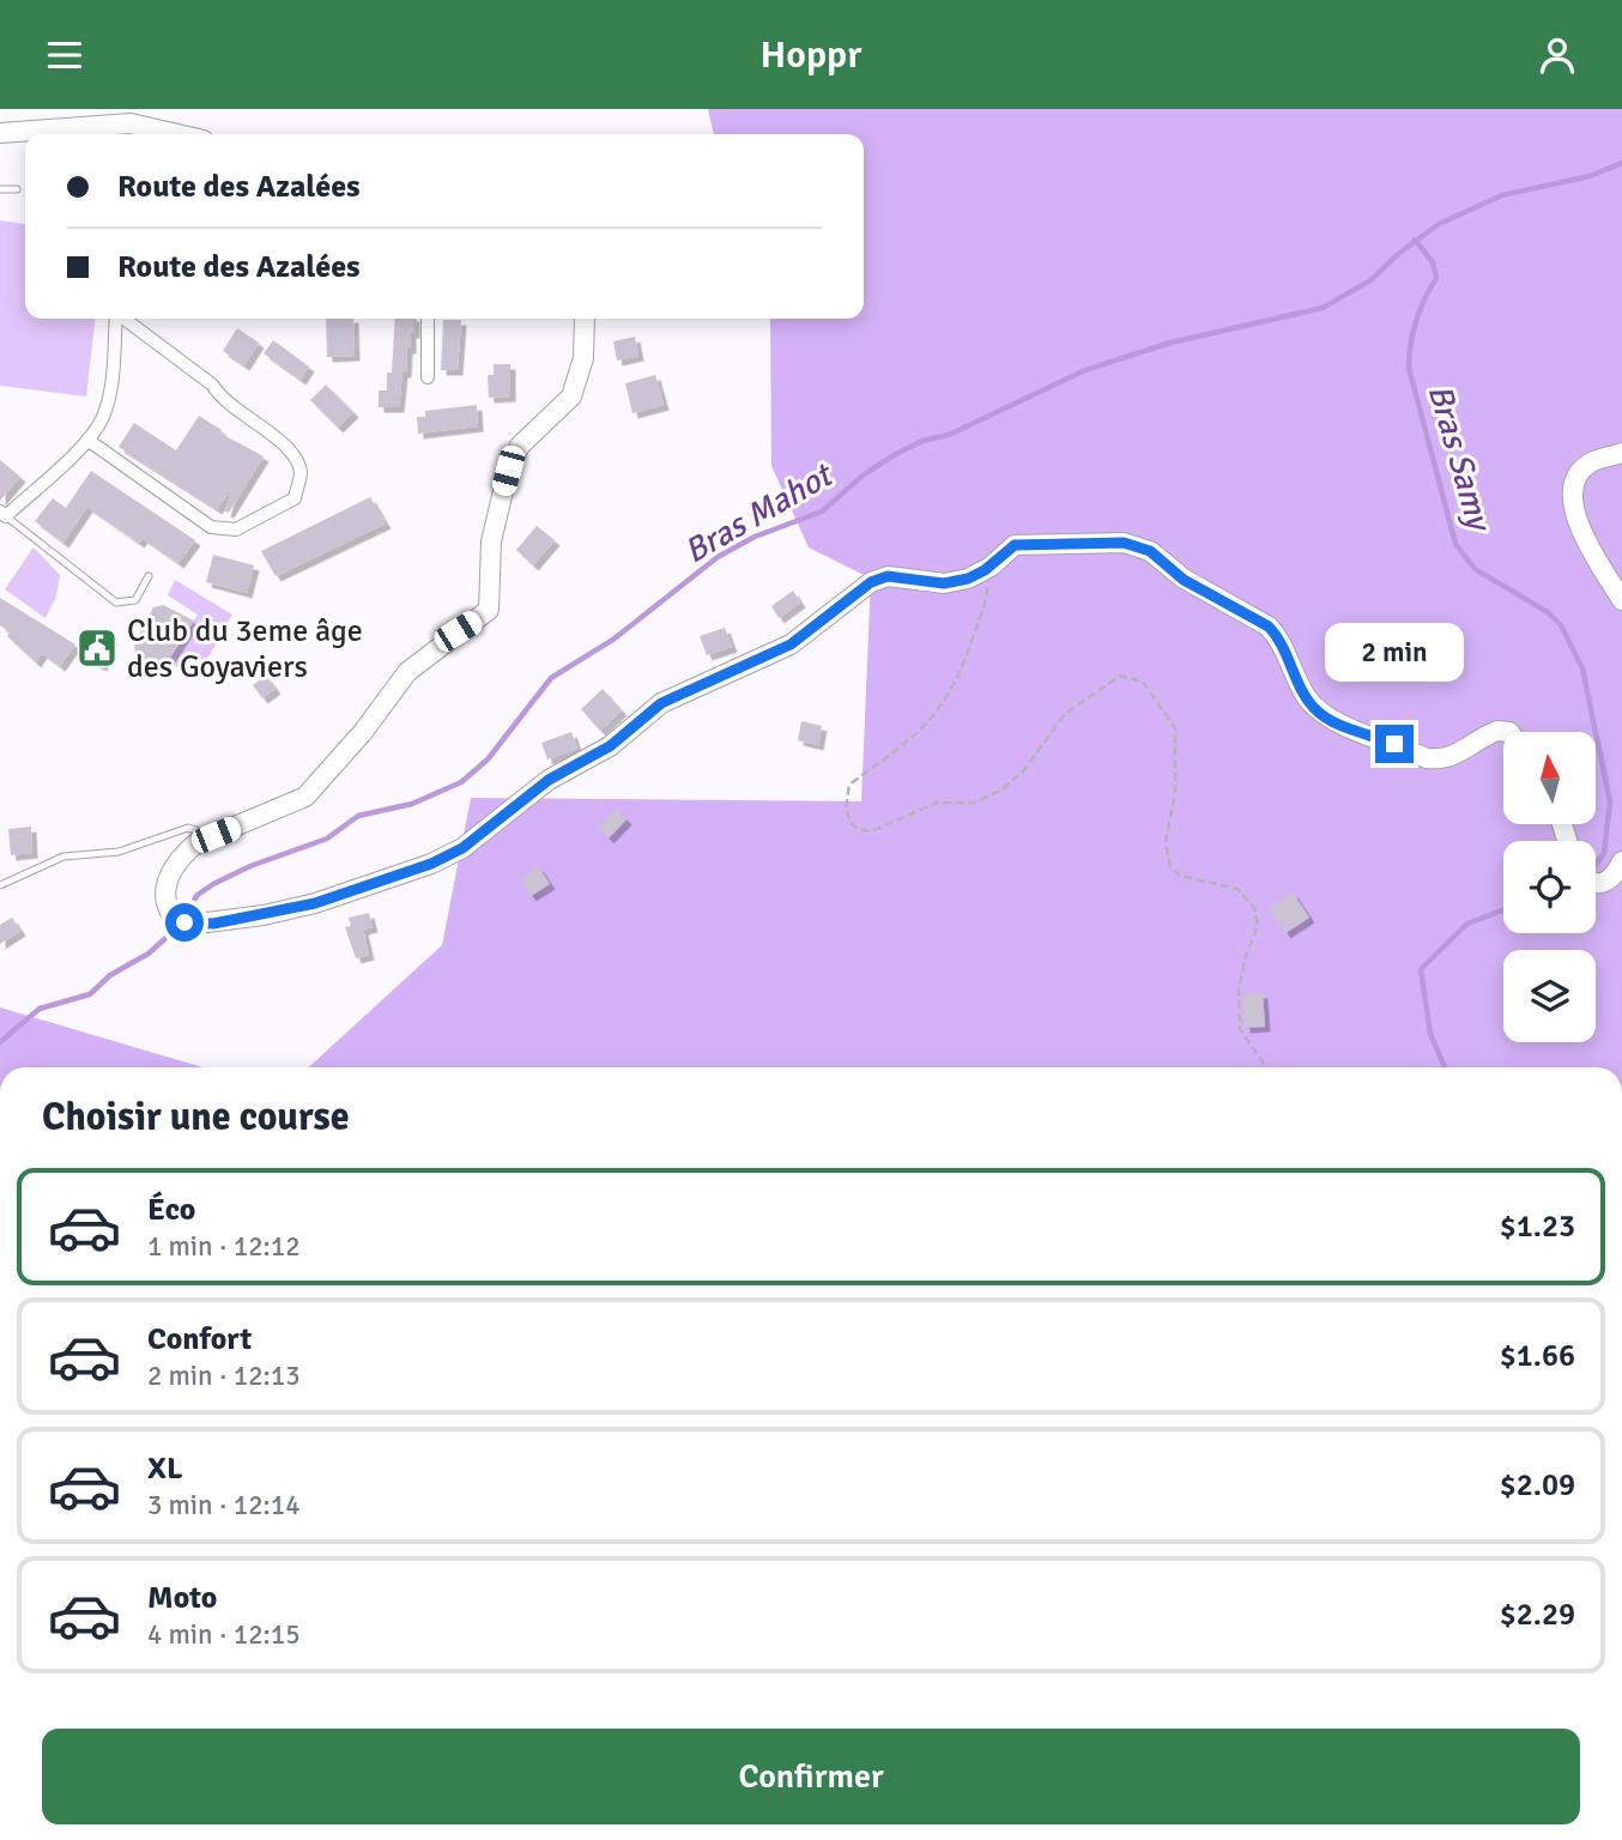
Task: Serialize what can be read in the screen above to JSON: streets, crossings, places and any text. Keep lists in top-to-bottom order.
{
  "water": ["Bras Samy", "Bras Mahot"],
  "places": {
    "public building": ["Club du 3eme âge des Goyaviers"]
  },
  "north": "top",
  "page": {
    "header": "Hoppr",
    "banner": ["Route des Azalées", "Route des Azalées"],
    "bubble": "2 min",
    "heading": "Choisir une course",
    "list": [
      {
        "name": "Éco",
        "note": "1 min · 12:12",
        "value": "$1.23"
      },
      {
        "name": "Confort",
        "note": "2 min · 12:13",
        "value": "$1.66"
      },
      {
        "name": "XL",
        "note": "3 min · 12:14",
        "value": "$2.09"
      },
      {
        "name": "Moto",
        "note": "4 min · 12:15",
        "value": "$2.29"
      }
    ],
    "buttons": "Confirmer"
  }
}
